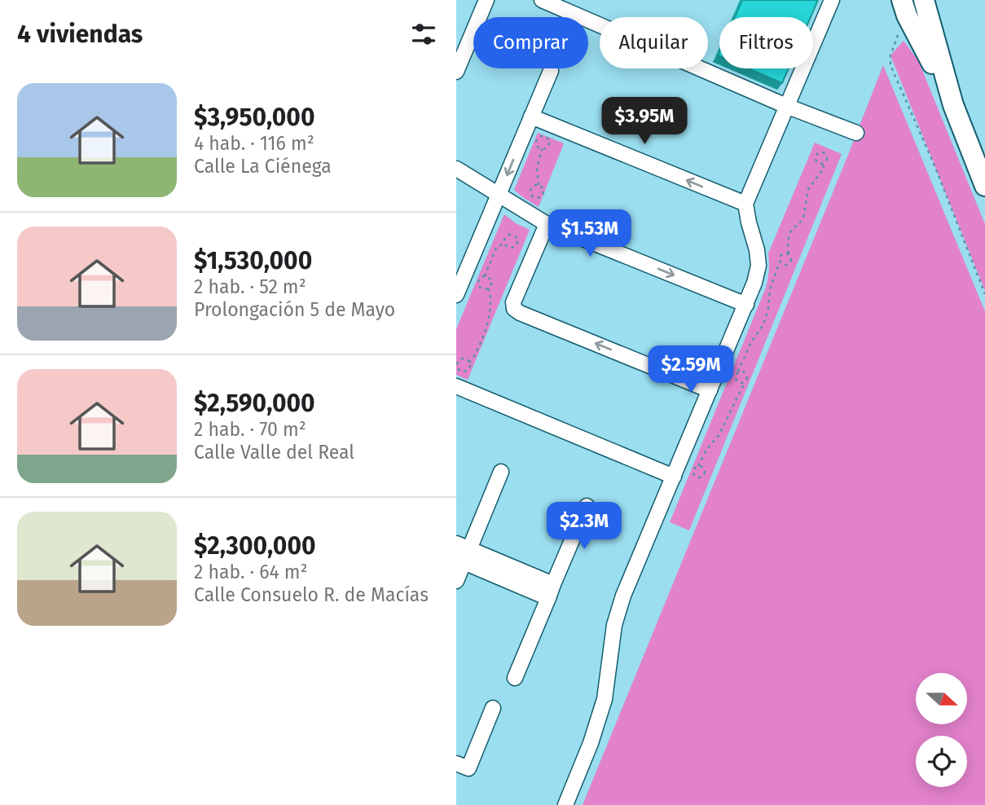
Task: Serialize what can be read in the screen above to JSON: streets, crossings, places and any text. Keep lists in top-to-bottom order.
{
  "north": "right",
  "page": {
    "heading": "4 viviendas",
    "chip": ["Comprar", "Alquilar", "Filtros"],
    "list": [
      {
        "name": "$3,950,000",
        "note": "4 hab. · 116 m² · Calle La Ciénega"
      },
      {
        "name": "$1,530,000",
        "note": "2 hab. · 52 m² · Prolongación 5 de Mayo"
      },
      {
        "name": "$2,590,000",
        "note": "2 hab. · 70 m² · Calle Valle del Real"
      },
      {
        "name": "$2,300,000",
        "note": "2 hab. · 64 m² · Calle Consuelo R. de Macías"
      }
    ],
    "price": [
      "$3.95M",
      "$1.53M",
      "$2.59M",
      "$2.3M"
    ]
  }
}
